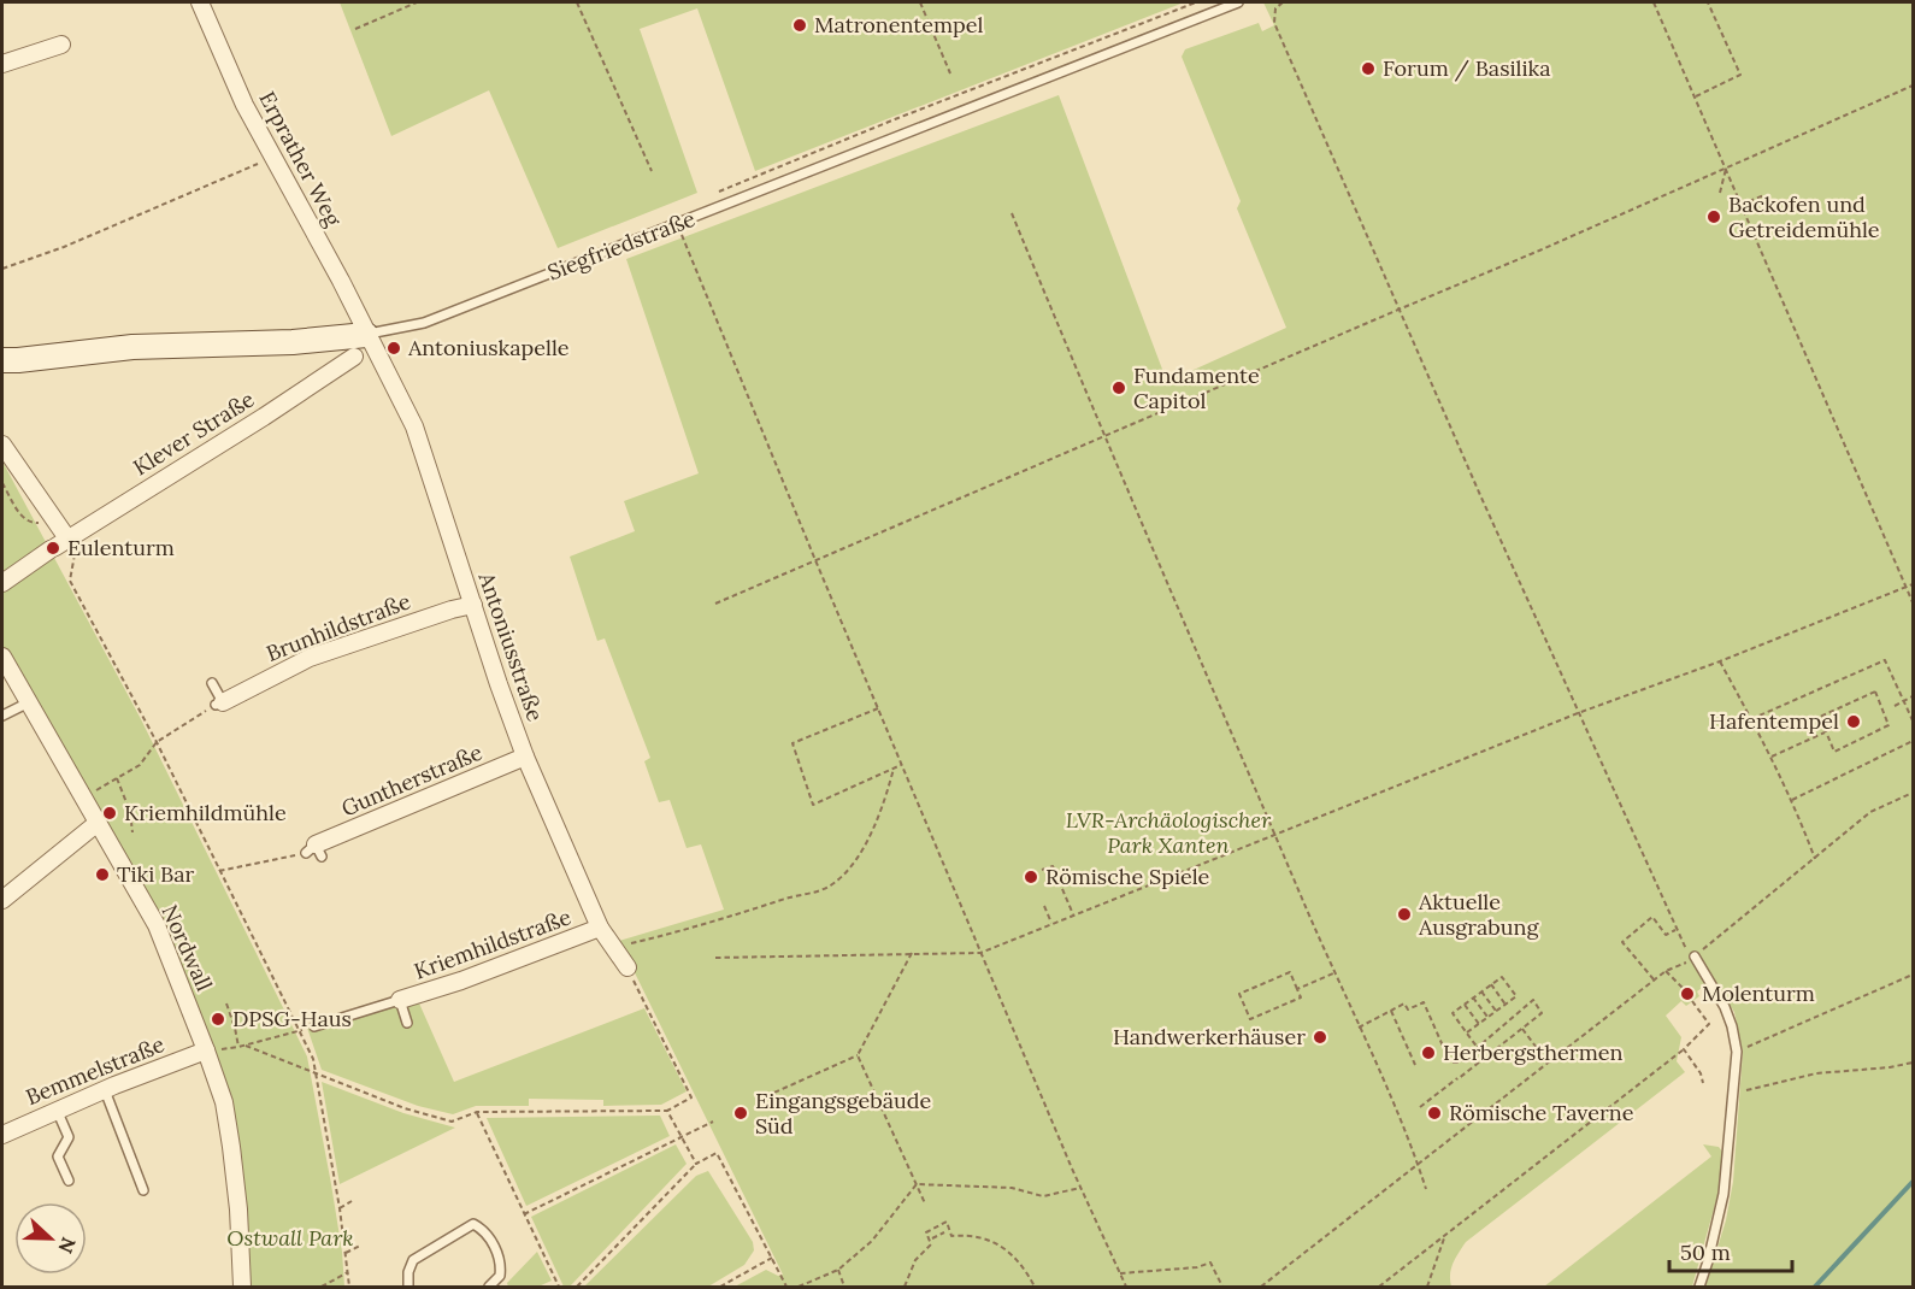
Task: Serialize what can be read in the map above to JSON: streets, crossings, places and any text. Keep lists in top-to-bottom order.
{
  "streets": {
    "street": [
      "Erprather Weg",
      "Siegfriedstraße",
      "Klever Straße",
      "Brunhildstraße",
      "Antoniusstraße",
      "Guntherstraße",
      "Kriemhildstraße",
      "Nordwall",
      "Bemmelstraße"
    ]
  },
  "crossings": [
    ["Erprather Weg", "Siegfriedstraße"],
    ["Erprather Weg", "Antoniusstraße"],
    ["Siegfriedstraße", "Antoniusstraße"],
    ["Brunhildstraße", "Antoniusstraße"],
    ["Antoniusstraße", "Guntherstraße"],
    ["Antoniusstraße", "Kriemhildstraße"],
    ["Nordwall", "Bemmelstraße"]
  ],
  "parks": ["LVR-Archäologischer Park Xanten", "Ostwall Park"],
  "places": [
    "Matronentempel",
    "Forum / Basilika",
    "Backofen und Getreidemühle",
    "Antoniuskapelle",
    "Fundamente Capitol",
    "Eulenturm",
    "Hafentempel",
    "Kriemhildmühle",
    "Tiki Bar",
    "Römische Spiele",
    "Aktuelle Ausgrabung",
    "Molenturm",
    "DPSG-Haus",
    "Handwerkerhäuser",
    "Herbergsthermen",
    "Eingangsgebäude Süd",
    "Römische Taverne"
  ],
  "scale_bar": "50 m",
  "north": "right"
}
